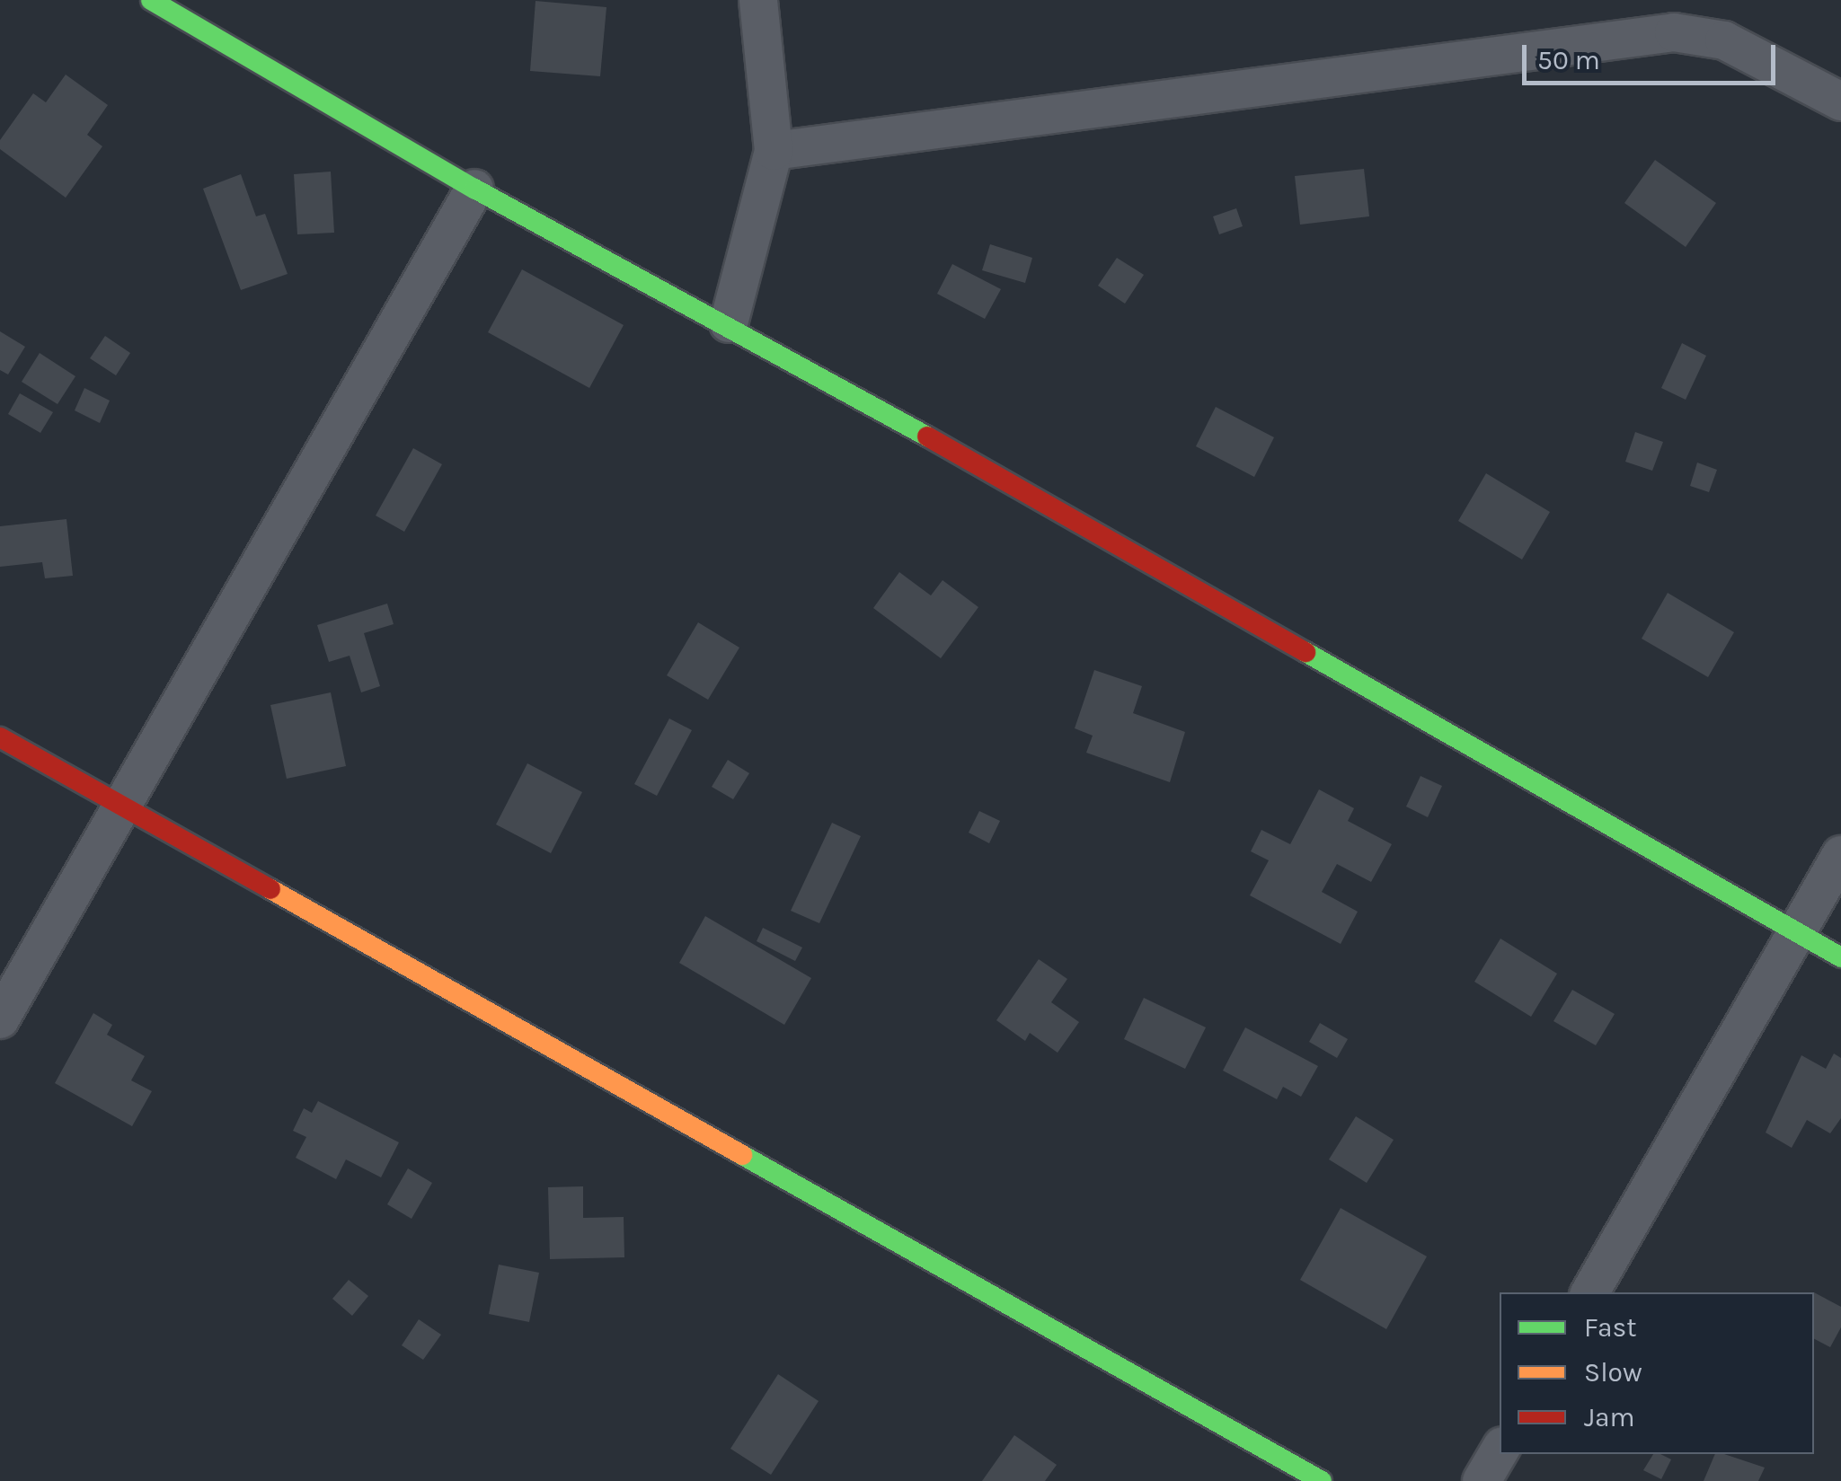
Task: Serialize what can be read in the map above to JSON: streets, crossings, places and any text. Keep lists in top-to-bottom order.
{
  "legend": ["Fast", "Slow", "Jam"],
  "scale_bar": "50 m"
}
